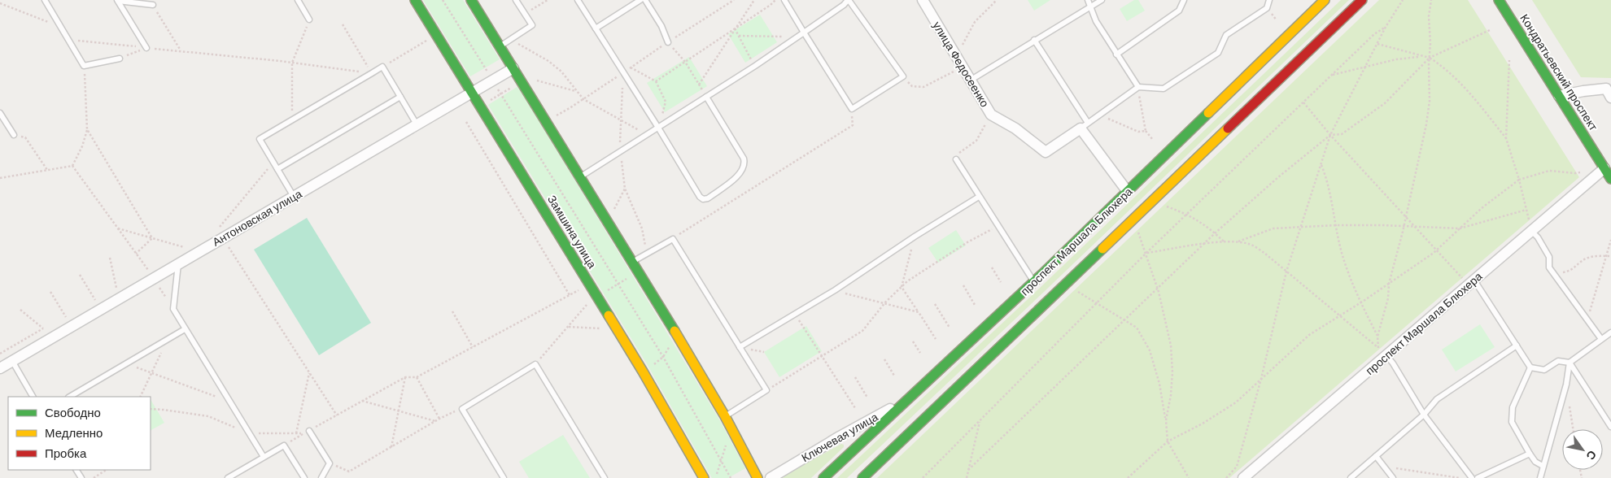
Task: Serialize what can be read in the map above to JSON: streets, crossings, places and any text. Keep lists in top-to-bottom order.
{
  "streets": {
    "main road": ["Кондратьевский проспект", "Замшина улица", "проспект Маршала Блюхера"],
    "street": ["улица Федосеенко", "Антоновская улица", "Ключевая улица"]
  },
  "crossings": [
    ["Кондратьевский проспект", "проспект Маршала Блюхера"],
    ["Антоновская улица", "Замшина улица"],
    ["проспект Маршала Блюхера", "Ключевая улица"]
  ],
  "legend": ["Свободно", "Медленно", "Пробка"],
  "north": "bottom right"
}
